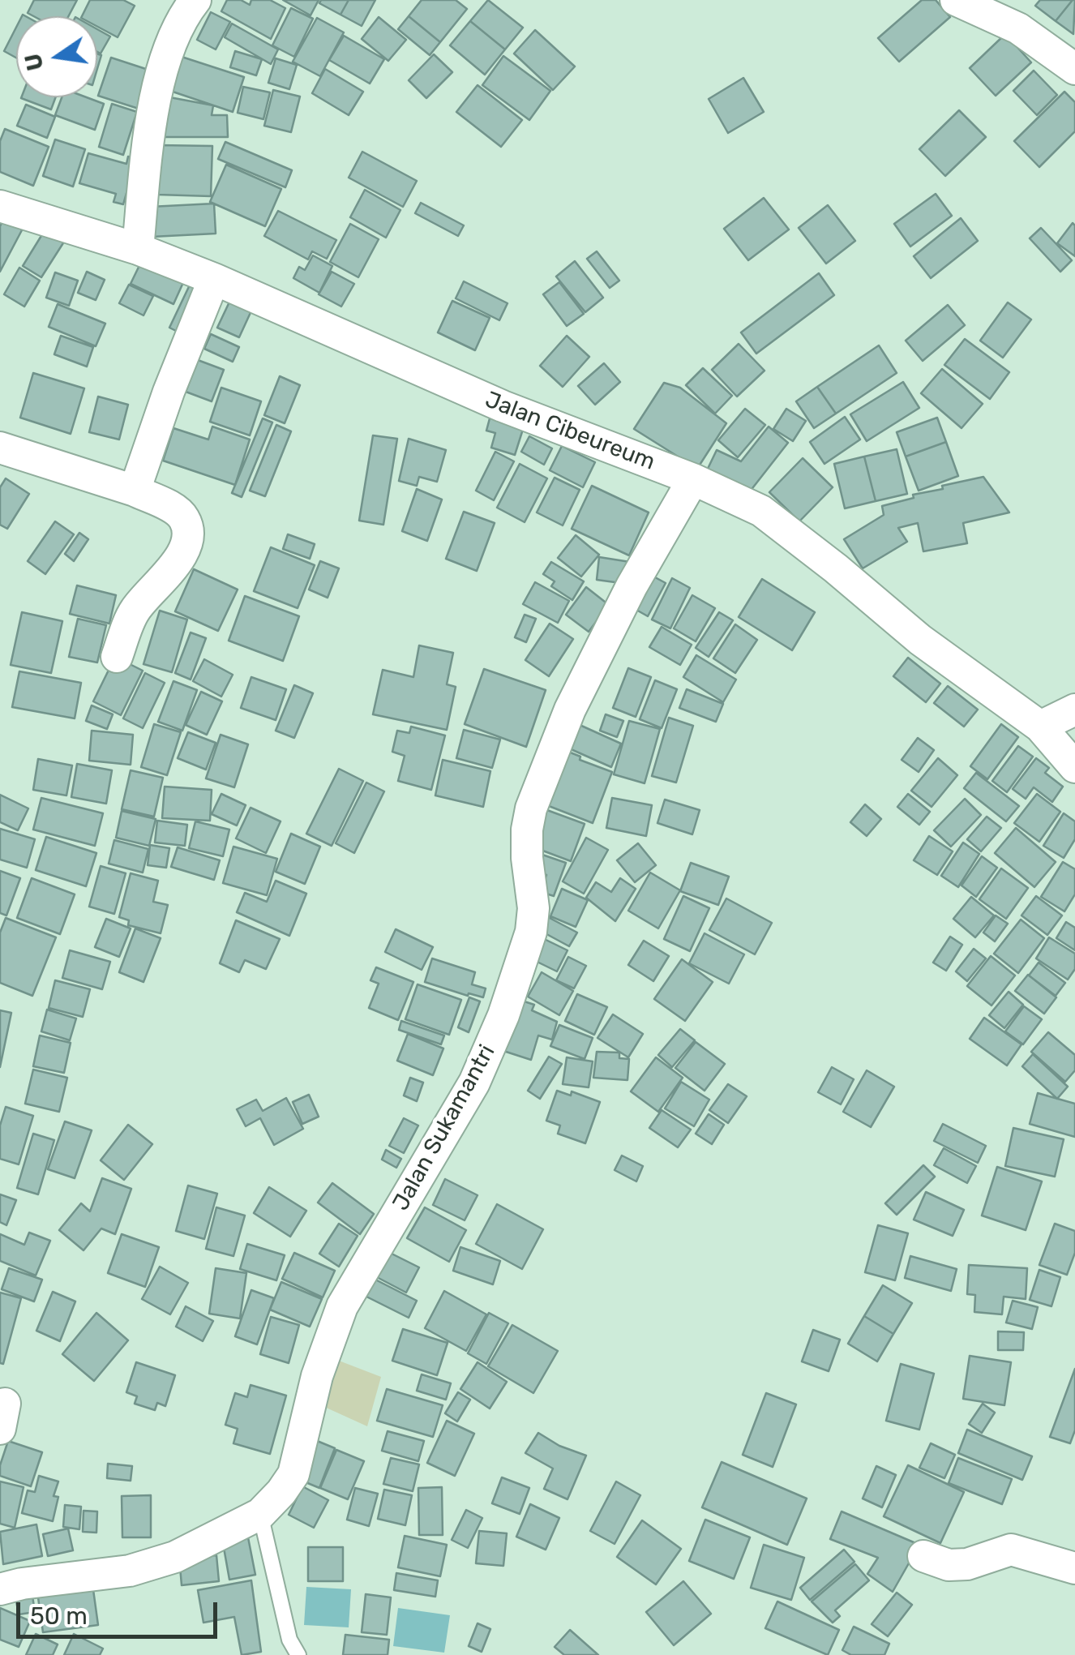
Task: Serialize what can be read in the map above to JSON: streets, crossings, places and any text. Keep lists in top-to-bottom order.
{
  "streets": {
    "street": ["Jalan Cibeureum", "Jalan Sukamantri"]
  },
  "crossings": [
    ["Jalan Cibeureum", "Jalan Sukamantri"]
  ],
  "scale_bar": "50 m",
  "north": "left"
}
